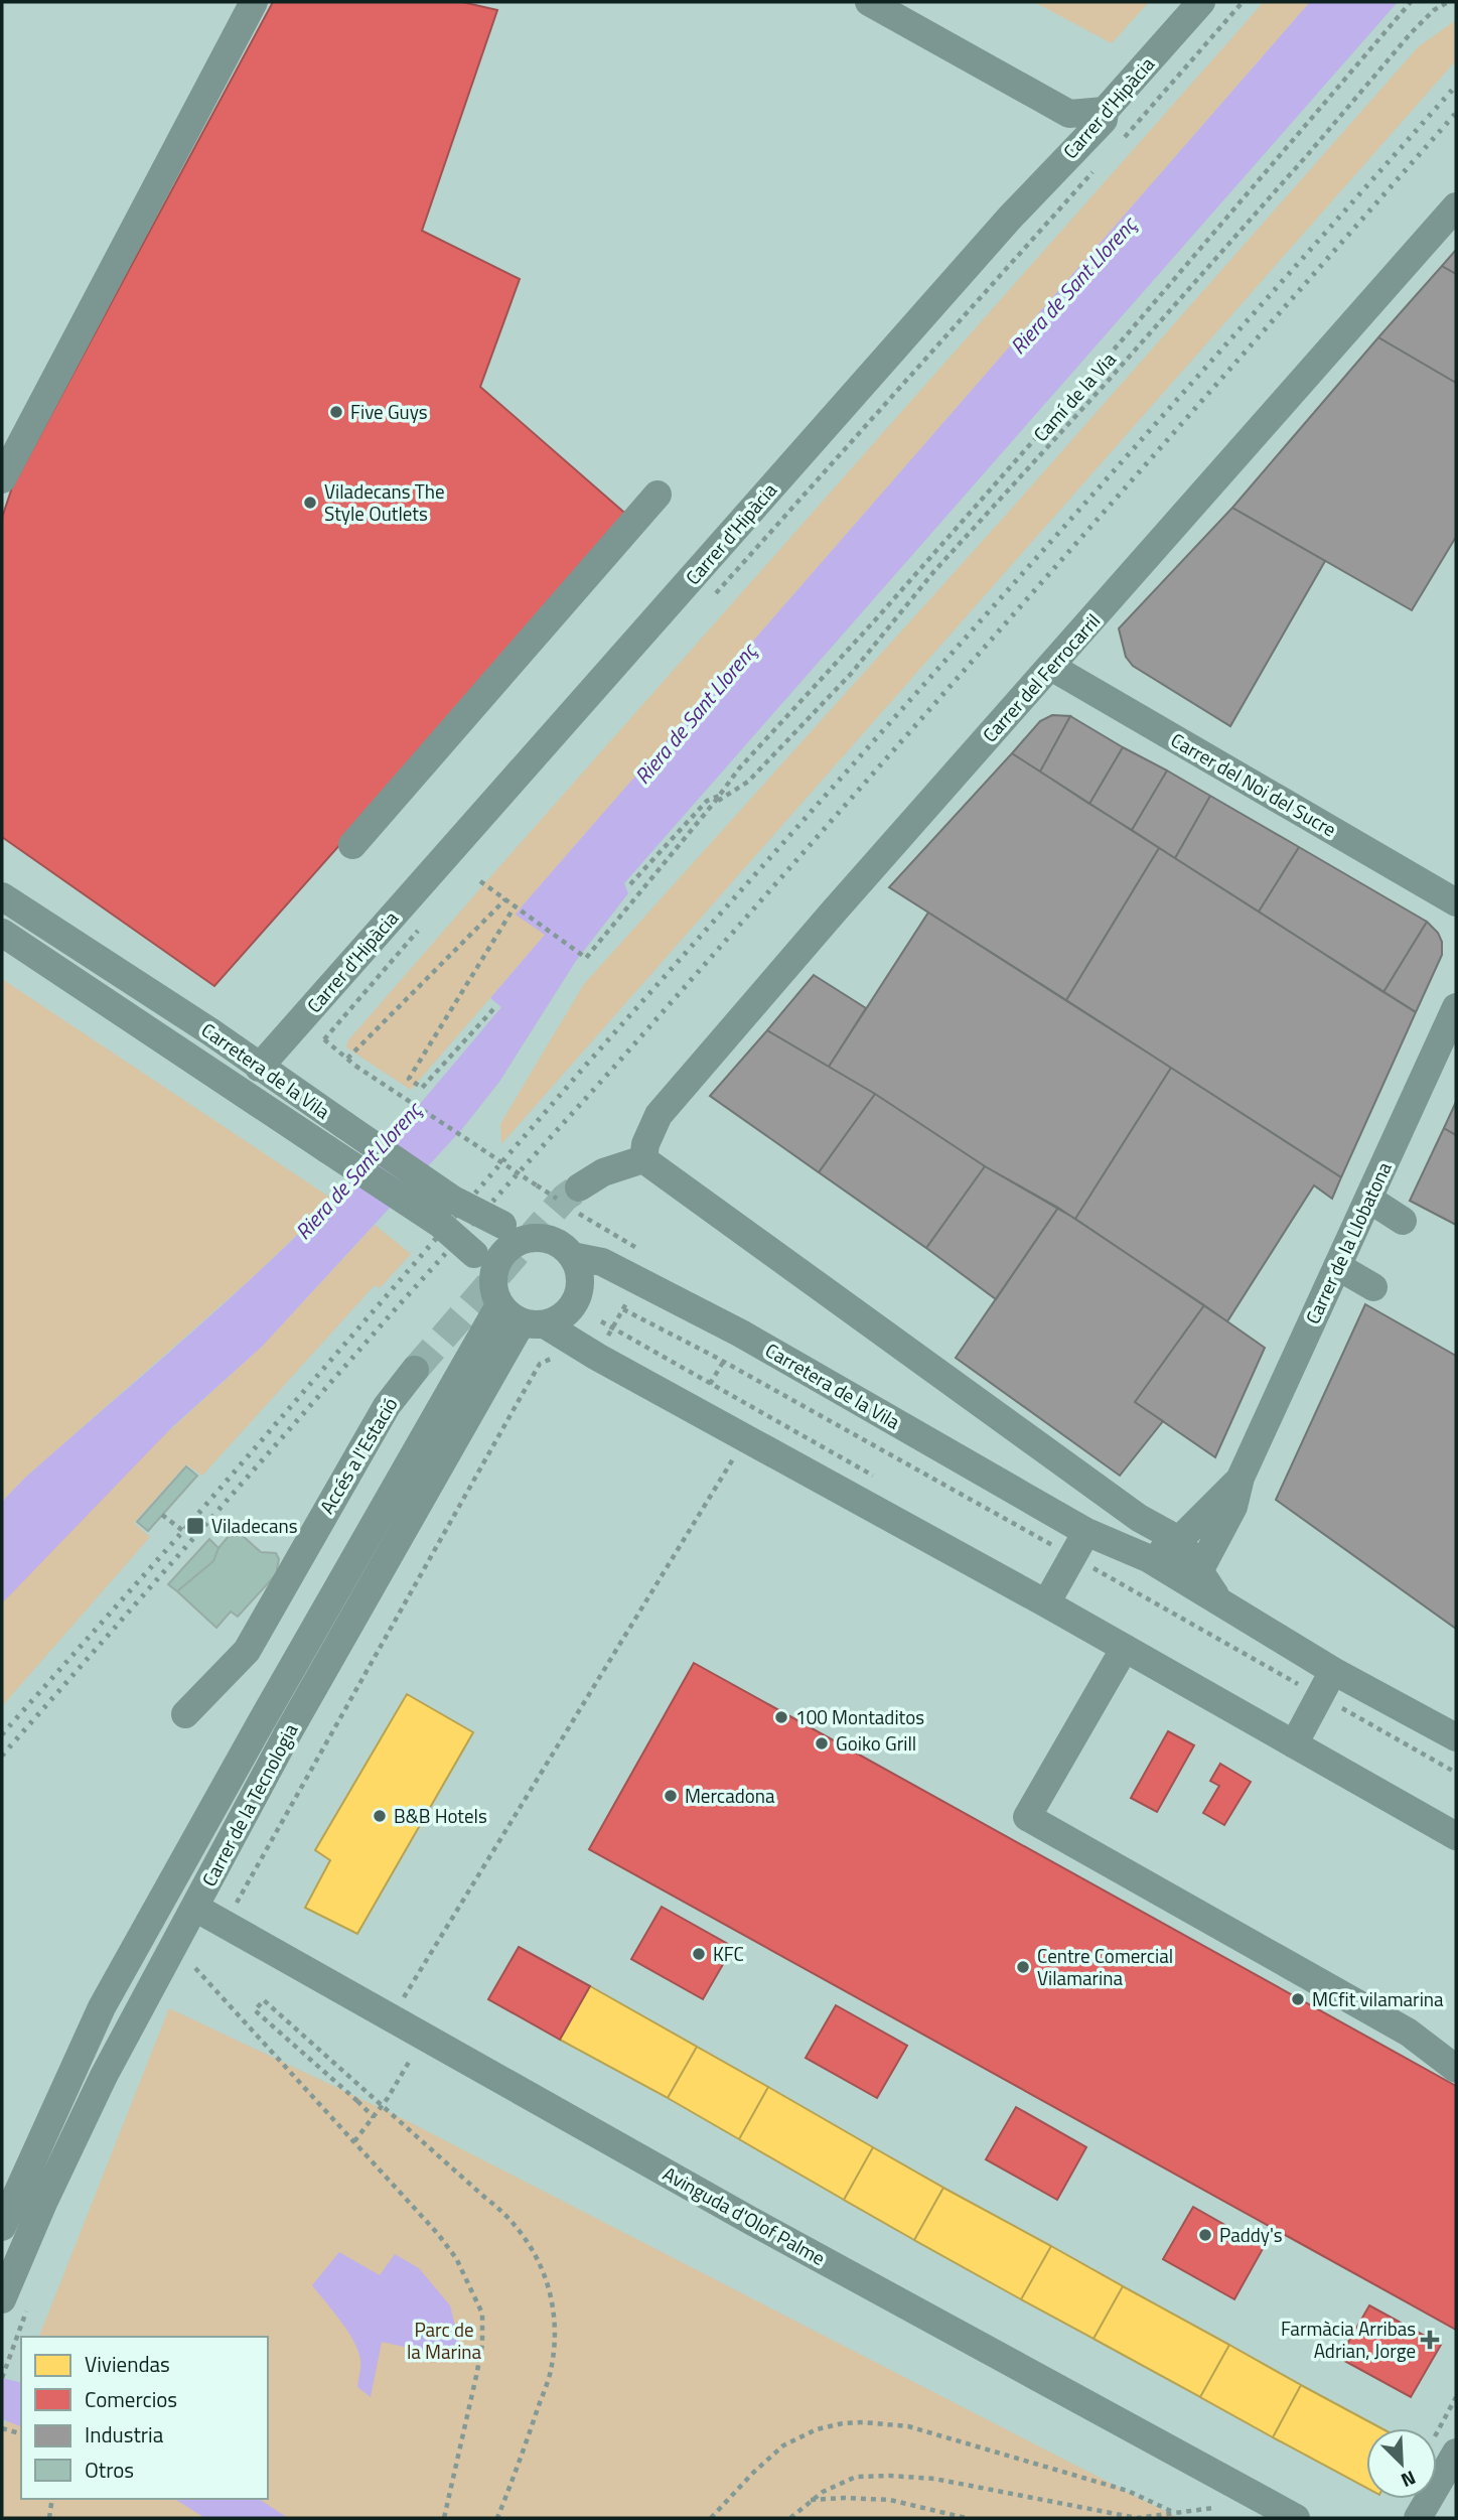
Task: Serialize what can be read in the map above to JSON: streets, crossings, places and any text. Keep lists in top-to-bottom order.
{
  "streets": {
    "street": [
      "Carrer d'Hipàcia",
      "Carrer del Ferrocarril",
      "Carrer del Noi del Sucre",
      "Carretera de la Vila",
      "Carrer de la Llobatona",
      "Accés a l'Estació",
      "Carrer de la Tecnologia",
      "Avinguda d'Olof Palme"
    ],
    "path": ["Camí de la Via"]
  },
  "crossings": [
    ["Carrer d'Hipàcia", "Carretera de la Vila"],
    ["Carrer del Ferrocarril", "Carrer del Noi del Sucre"],
    ["Carretera de la Vila", "Carrer de la Llobatona"],
    ["Carretera de la Vila", "Carrer de la Tecnologia"],
    ["Carrer de la Tecnologia", "Avinguda d'Olof Palme"]
  ],
  "water": ["Riera de Sant Llorenç"],
  "parks": ["Parc de la Marina"],
  "places": {
    "other": [
      "Five Guys",
      "Viladecans The Style Outlets",
      "100 Montaditos",
      "Goiko Grill",
      "Mercadona",
      "B&B Hotels",
      "KFC",
      "Centre Comercial Vilamarina",
      "MCfit vilamarina",
      "Paddy's"
    ],
    "transit": ["Viladecans"],
    "health": ["Farmàcia Arribas Adrian, Jorge"]
  },
  "legend": [
    "Viviendas",
    "Comercios",
    "Industria",
    "Otros"
  ],
  "north": "bottom right"
}
